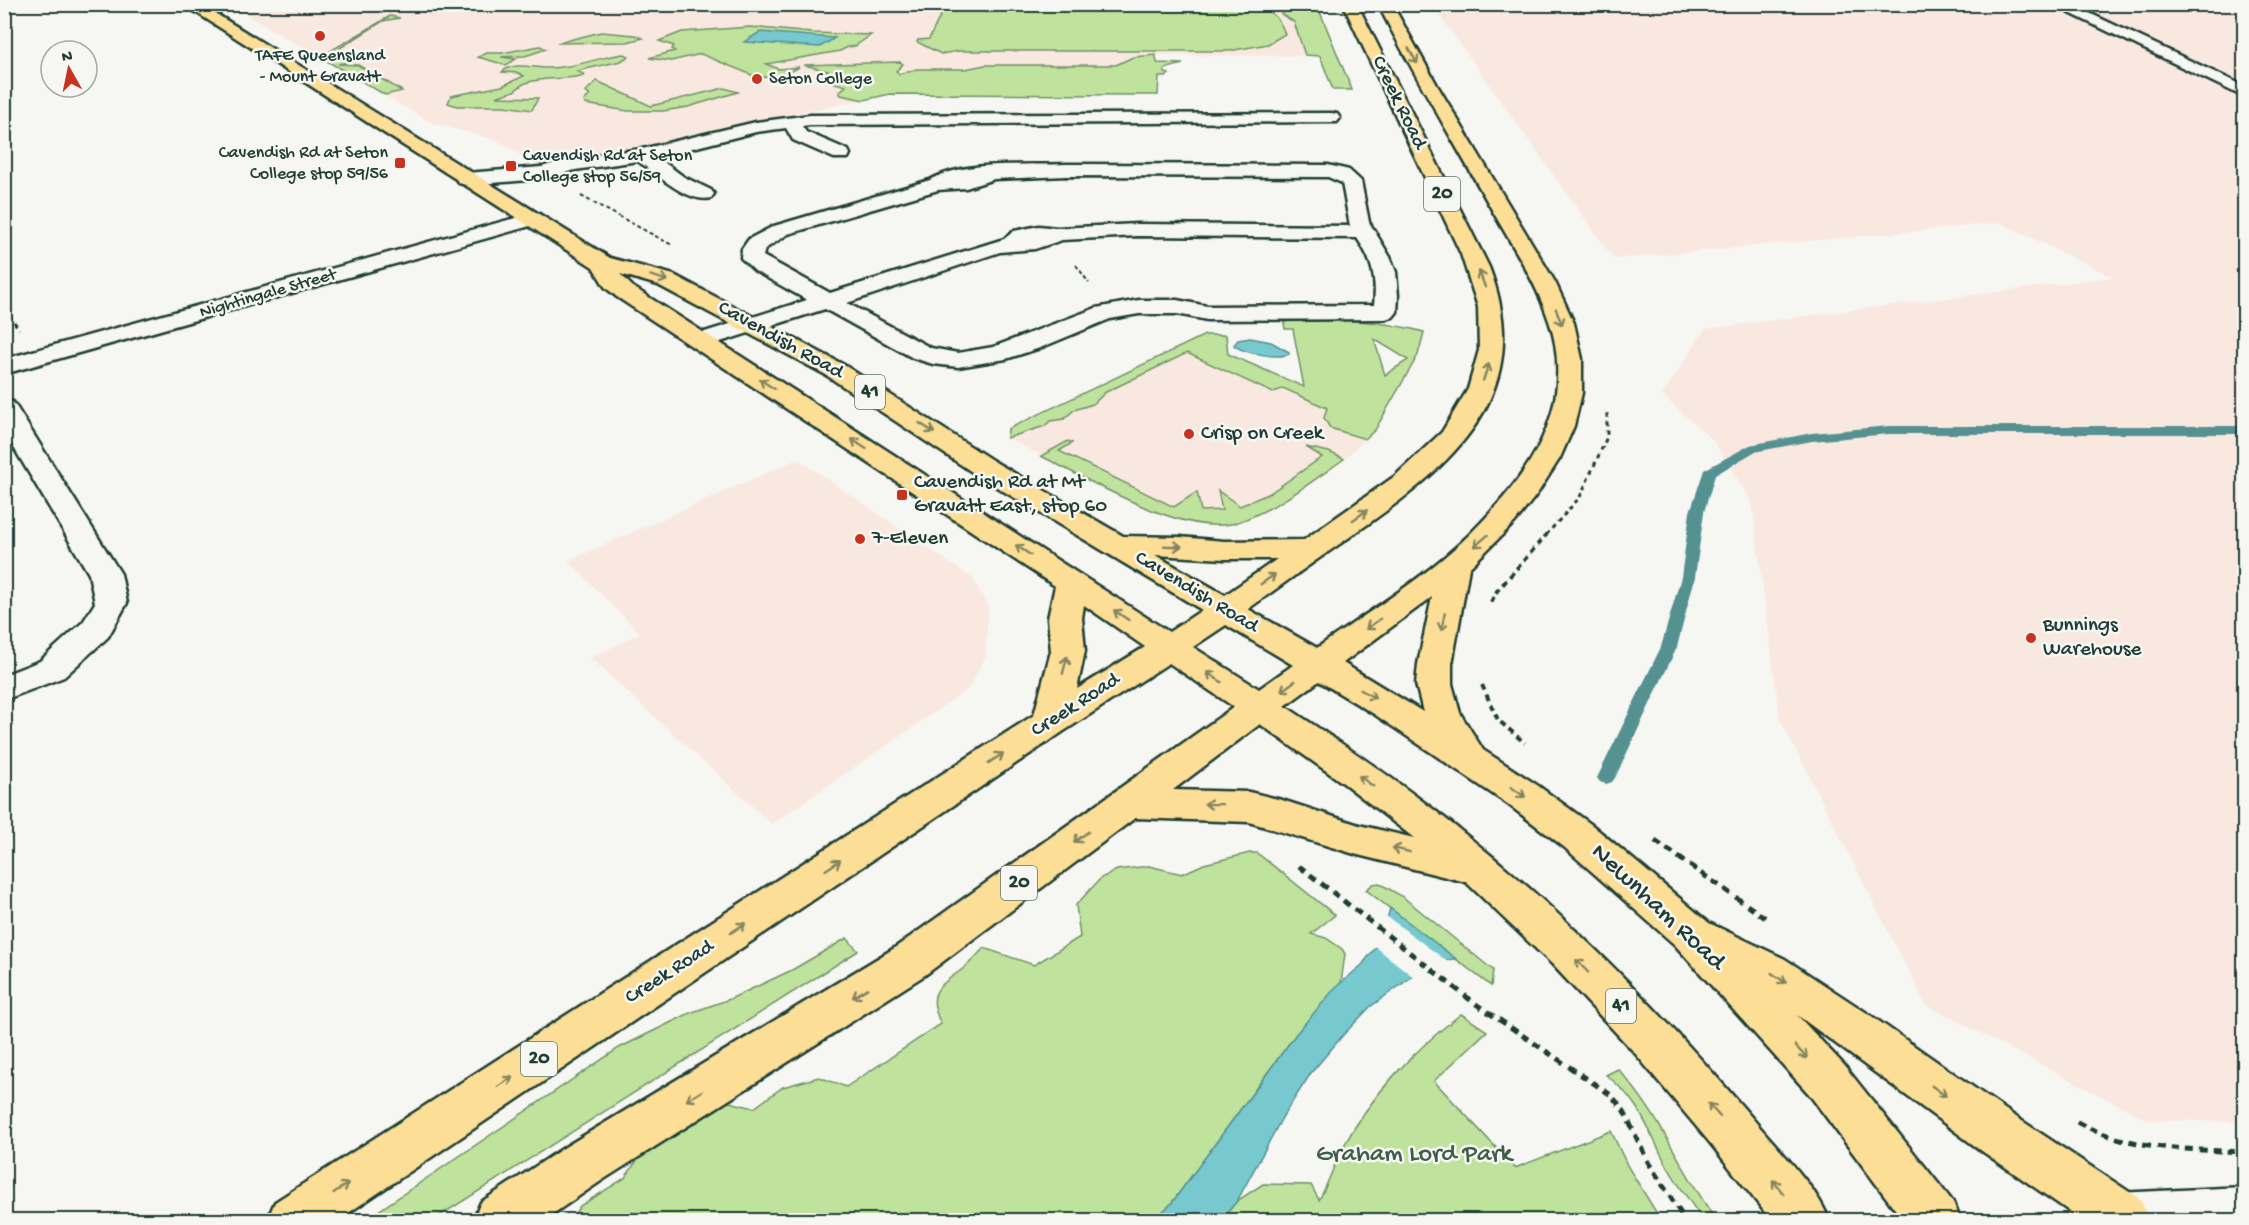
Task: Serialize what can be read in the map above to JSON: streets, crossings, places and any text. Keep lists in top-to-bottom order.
{
  "streets": {
    "main road": [
      "Creek Road",
      "20",
      "Cavendish Road",
      "41",
      "Newnham Road"
    ],
    "street": ["Nightingale Street"]
  },
  "crossings": [
    ["Creek Road", "Cavendish Road"],
    ["Creek Road", "41"],
    ["Creek Road", "Newnham Road"],
    ["Nightingale Street", "Cavendish Road"],
    ["Cavendish Road", "41"],
    ["Cavendish Road", "Newnham Road"]
  ],
  "parks": ["Graham Lord Park"],
  "places": {
    "other": [
      "TAFE Queensland - Mount Gravatt",
      "Seton College",
      "Crisp on Creek",
      "7-Eleven",
      "Bunnings Warehouse"
    ],
    "transit": ["Cavendish Rd at Seton College stop 59/56", "Cavendish Rd at Seton College stop 56/59", "Cavendish Rd at Mt Gravatt East, stop 60"]
  },
  "north": "top"
}
